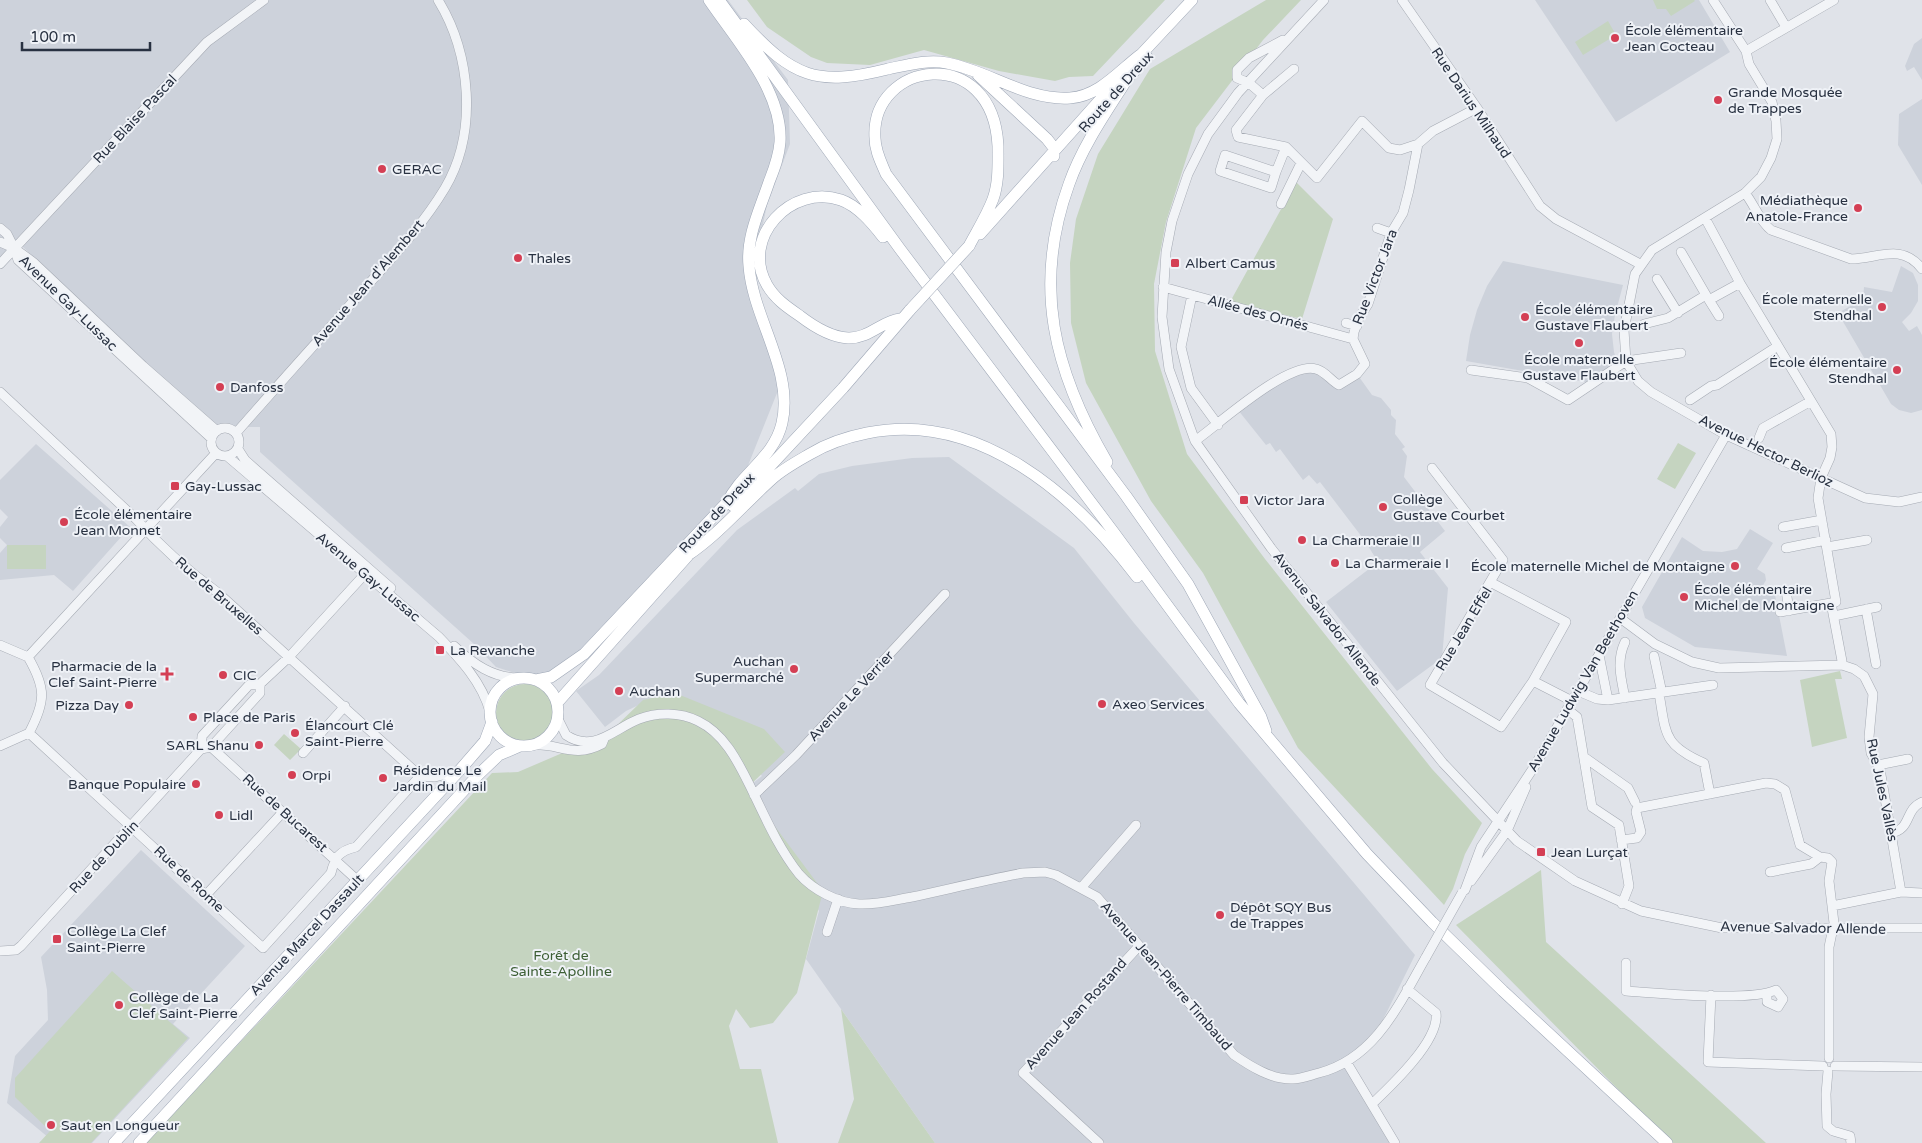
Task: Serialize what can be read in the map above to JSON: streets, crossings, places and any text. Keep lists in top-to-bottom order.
{
  "streets": {
    "main road": ["Route de Dreux", "Avenue Marcel Dassault"],
    "street": [
      "Rue Darius Milhaud",
      "Rue Blaise Pascal",
      "Rue Victor Jara",
      "Avenue Jean d'Alembert",
      "Avenue Gay-Lussac",
      "Allée des Ornés",
      "Avenue Hector Berlioz",
      "Rue de Bruxelles",
      "Avenue Salvador Allende",
      "Rue Jean Effel",
      "Avenue Ludwig Van Beethoven",
      "Avenue Le Verrier",
      "Rue Jules Vallès",
      "Rue de Bucarest",
      "Rue de Dublin",
      "Rue de Rome",
      "Avenue Jean-Pierre Timbaud",
      "Avenue Jean Rostand"
    ]
  },
  "crossings": [
    ["Route de Dreux", "Avenue Gay-Lussac"],
    ["Route de Dreux", "Avenue Marcel Dassault"],
    ["Route de Dreux", "Avenue Jean-Pierre Timbaud"],
    ["Rue Blaise Pascal", "Avenue Gay-Lussac"],
    ["Rue Victor Jara", "Allée des Ornés"],
    ["Rue Victor Jara", "Avenue Salvador Allende"],
    ["Avenue Jean d'Alembert", "Avenue Gay-Lussac"],
    ["Avenue Gay-Lussac", "Rue de Dublin"],
    ["Avenue Gay-Lussac", "Avenue Marcel Dassault"],
    ["Avenue Gay-Lussac", "Avenue Jean-Pierre Timbaud"],
    ["Allée des Ornés", "Avenue Salvador Allende"],
    ["Avenue Hector Berlioz", "Avenue Ludwig Van Beethoven"],
    ["Rue de Bruxelles", "Rue de Dublin"],
    ["Avenue Salvador Allende", "Avenue Ludwig Van Beethoven"],
    ["Avenue Salvador Allende", "Avenue Jean-Pierre Timbaud"],
    ["Avenue Ludwig Van Beethoven", "Rue Jules Vallès"],
    ["Avenue Ludwig Van Beethoven", "Avenue Jean-Pierre Timbaud"],
    ["Avenue Le Verrier", "Avenue Jean-Pierre Timbaud"],
    ["Rue de Bucarest", "Rue de Dublin"],
    ["Rue de Bucarest", "Rue de Rome"],
    ["Rue de Bucarest", "Avenue Marcel Dassault"],
    ["Rue de Dublin", "Rue de Rome"],
    ["Avenue Marcel Dassault", "Avenue Jean-Pierre Timbaud"],
    ["Avenue Jean-Pierre Timbaud", "Avenue Jean Rostand"]
  ],
  "parks": ["Forêt de Sainte-Apolline"],
  "places": {
    "other": [
      "École élémentaire Jean Cocteau",
      "Grande Mosquée de Trappes",
      "GERAC",
      "Médiathèque Anatole-France",
      "Thales",
      "École maternelle Stendhal",
      "École élémentaire Gustave Flaubert",
      "École maternelle Gustave Flaubert",
      "École élémentaire Stendhal",
      "Danfoss",
      "Collège Gustave Courbet",
      "École élémentaire Jean Monnet",
      "La Charmeraie II",
      "La Charmeraie I",
      "École maternelle Michel de Montaigne",
      "École élémentaire Michel de Montaigne",
      "Auchan Supermarché",
      "CIC",
      "Auchan",
      "Axeo Services",
      "Pizza Day",
      "Place de Paris",
      "Élancourt Clé Saint-Pierre",
      "SARL Shanu",
      "Orpi",
      "Résidence Le Jardin du Mail",
      "Banque Populaire",
      "Lidl",
      "Dépôt SQY Bus de Trappes",
      "Collège de La Clef Saint-Pierre",
      "Saut en Longueur"
    ],
    "transit": [
      "Albert Camus",
      "Gay-Lussac",
      "Victor Jara",
      "La Revanche",
      "Jean Lurçat",
      "Collège La Clef Saint-Pierre"
    ],
    "health": ["Pharmacie de la Clef Saint-Pierre"]
  },
  "scale_bar": "100 m"
}
